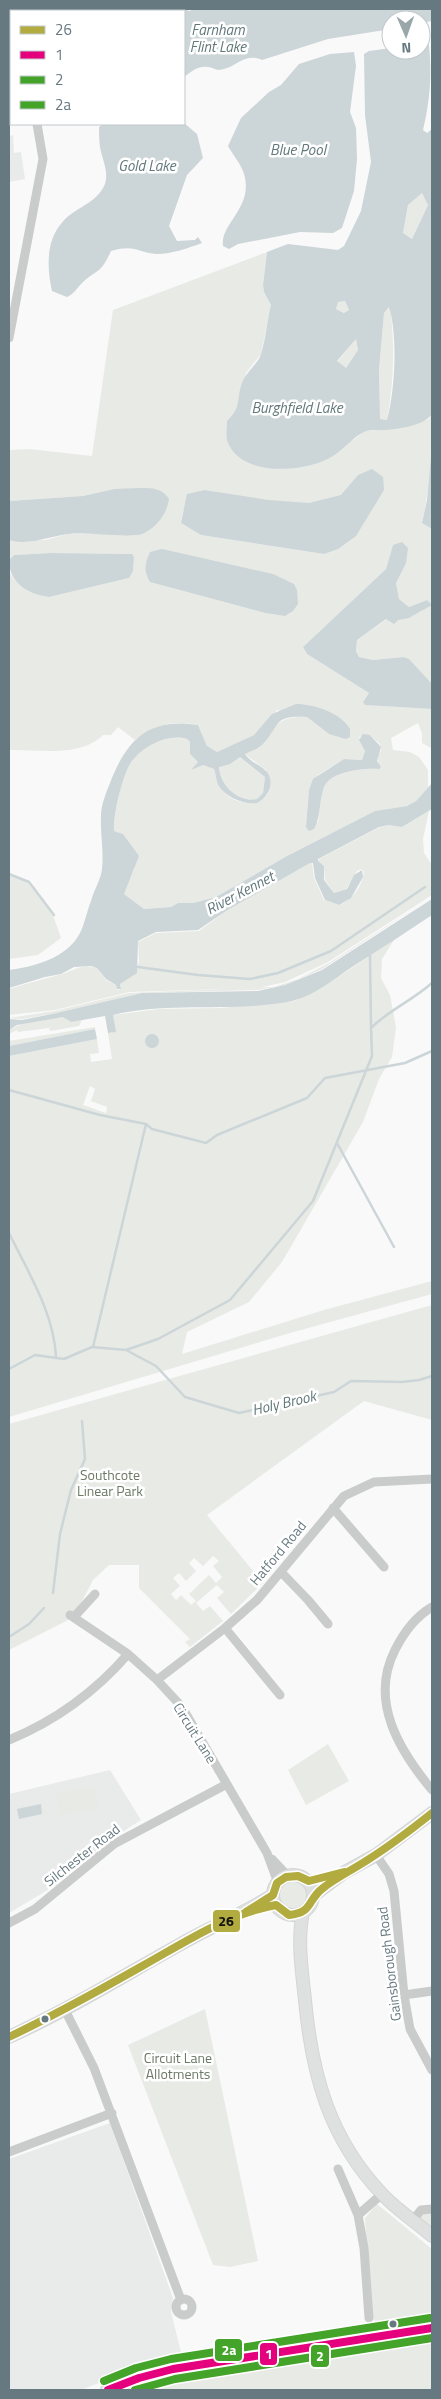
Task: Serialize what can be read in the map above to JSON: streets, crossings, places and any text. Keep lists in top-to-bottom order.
{
  "streets": {
    "street": [
      "Hatford Road",
      "Circuit Lane",
      "Silchester Road",
      "Gainsborough Road"
    ]
  },
  "crossings": [
    ["Hatford Road", "Circuit Lane"],
    ["Circuit Lane", "Silchester Road"]
  ],
  "water": [
    "Farnham Flint Lake",
    "Blue Pool",
    "Gold Lake",
    "Burghfield Lake",
    "River Kennet",
    "Holy Brook"
  ],
  "parks": ["Southcote Linear Park", "Circuit Lane Allotments"],
  "lines": [
    "transit line 26",
    "transit line 2a",
    "transit line 1",
    "transit line 2"
  ],
  "legend": [
    "26",
    "1",
    "2",
    "2a"
  ],
  "north": "bottom"
}
